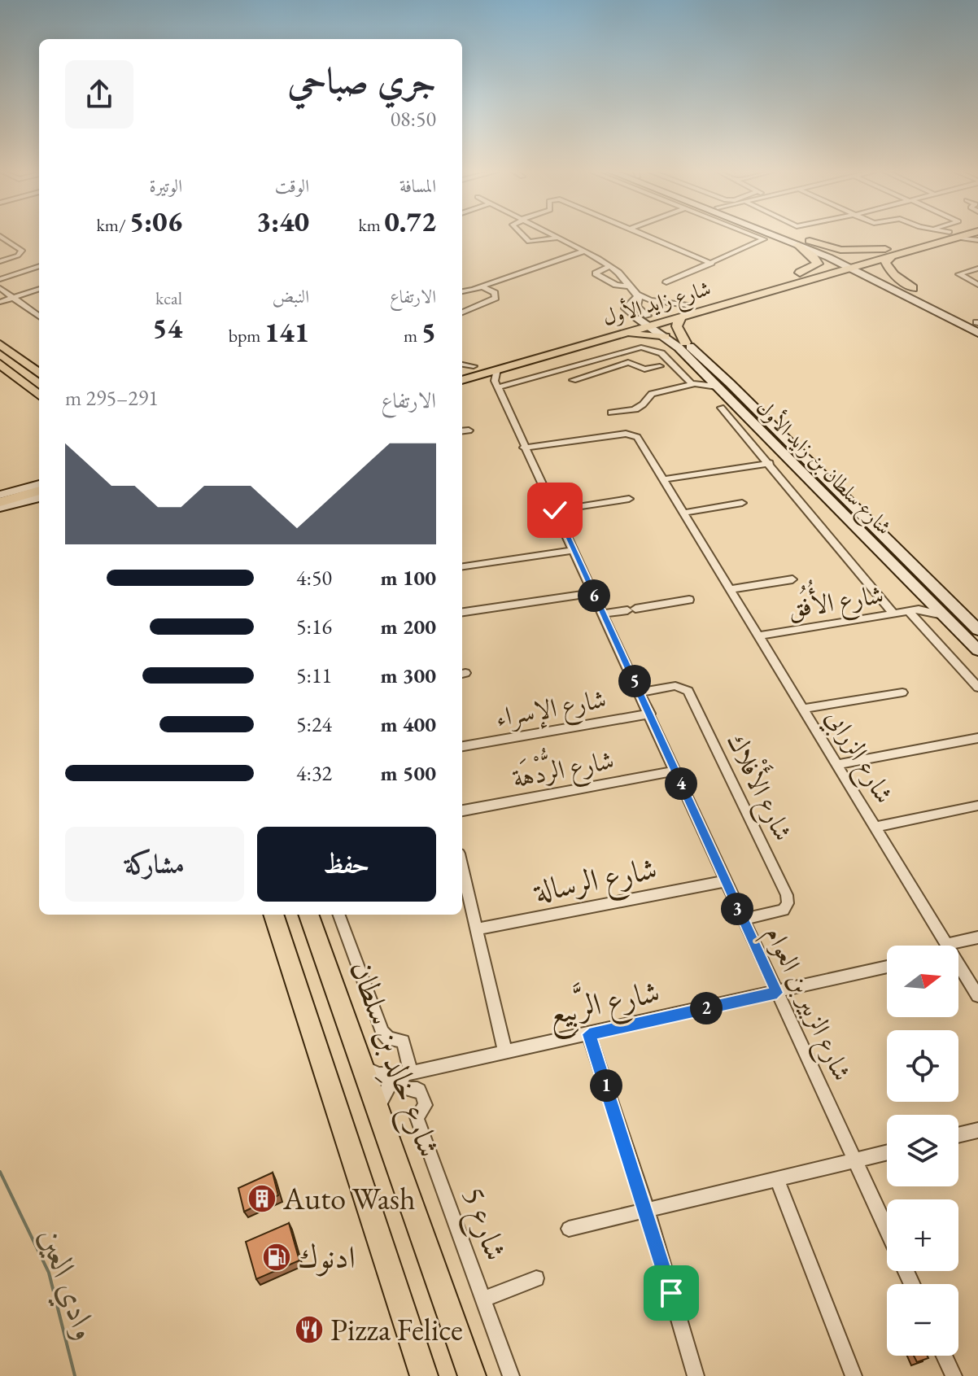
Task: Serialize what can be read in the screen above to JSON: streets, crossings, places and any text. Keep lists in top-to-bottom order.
{
  "streets": {
    "main road": ["شارع زايد الأول", "شارع سلطان بن زايد الأول", "شارع خالِد بن سلطان"],
    "street": [
      "شارع الأُفُق",
      "شارع الإسراء",
      "شارع الزرابي",
      "شارع الرُّدْهَة",
      "شارع الأَفْلاك",
      "شارع الرسالة",
      "شارع الرَّبِيع",
      "شارع الزبير بن العوام",
      "شارع 5"
    ]
  },
  "crossings": [
    ["شارع زايد الأول", "شارع سلطان بن زايد الأول"],
    ["شارع سلطان بن زايد الأول", "شارع الأُفُق"],
    ["شارع الأُفُق", "شارع الزرابي"],
    ["شارع الإسراء", "شارع الزبير بن العوام"],
    ["شارع الزرابي", "شارع الزبير بن العوام"],
    ["شارع الرُّدْهَة", "شارع الزبير بن العوام"],
    ["شارع الأَفْلاك", "شارع الزبير بن العوام"],
    ["شارع الرسالة", "شارع الزبير بن العوام"],
    ["شارع الرَّبِيع", "شارع الزبير بن العوام"],
    ["شارع الرَّبِيع", "شارع خالِد بن سلطان"],
    ["شارع الرَّبِيع", "شارع 5"]
  ],
  "water": ["وادي العين"],
  "places": {
    "building": ["Auto Wash"],
    "fuel station": ["ادنوك"],
    "restaurant": ["Pizza Felice"]
  },
  "north": "right",
  "page": {
    "heading": ["جري صباحي", "08:50"],
    "stats": [
      ["المسافة", "0.72 km"],
      ["الوقت", "3:40"],
      ["الوتيرة", "5:06 /km"],
      ["الارتفاع", "5 m"],
      ["النبض", "141 bpm"],
      ["kcal", "54"]
    ],
    "chart": ["الارتفاع", "291–295 m"],
    "list": [
      {
        "name": "100 m",
        "note": "4:50"
      },
      {
        "name": "200 m",
        "note": "5:16"
      },
      {
        "name": "300 m",
        "note": "5:11"
      },
      {
        "name": "400 m",
        "note": "5:24"
      },
      {
        "name": "500 m",
        "note": "4:32"
      }
    ],
    "pins": [
      "6",
      "5",
      "4",
      "3",
      "2",
      "1"
    ],
    "buttons": ["حفظ", "مشاركة"],
    "map_buttons": ["+", "−"]
  }
}
